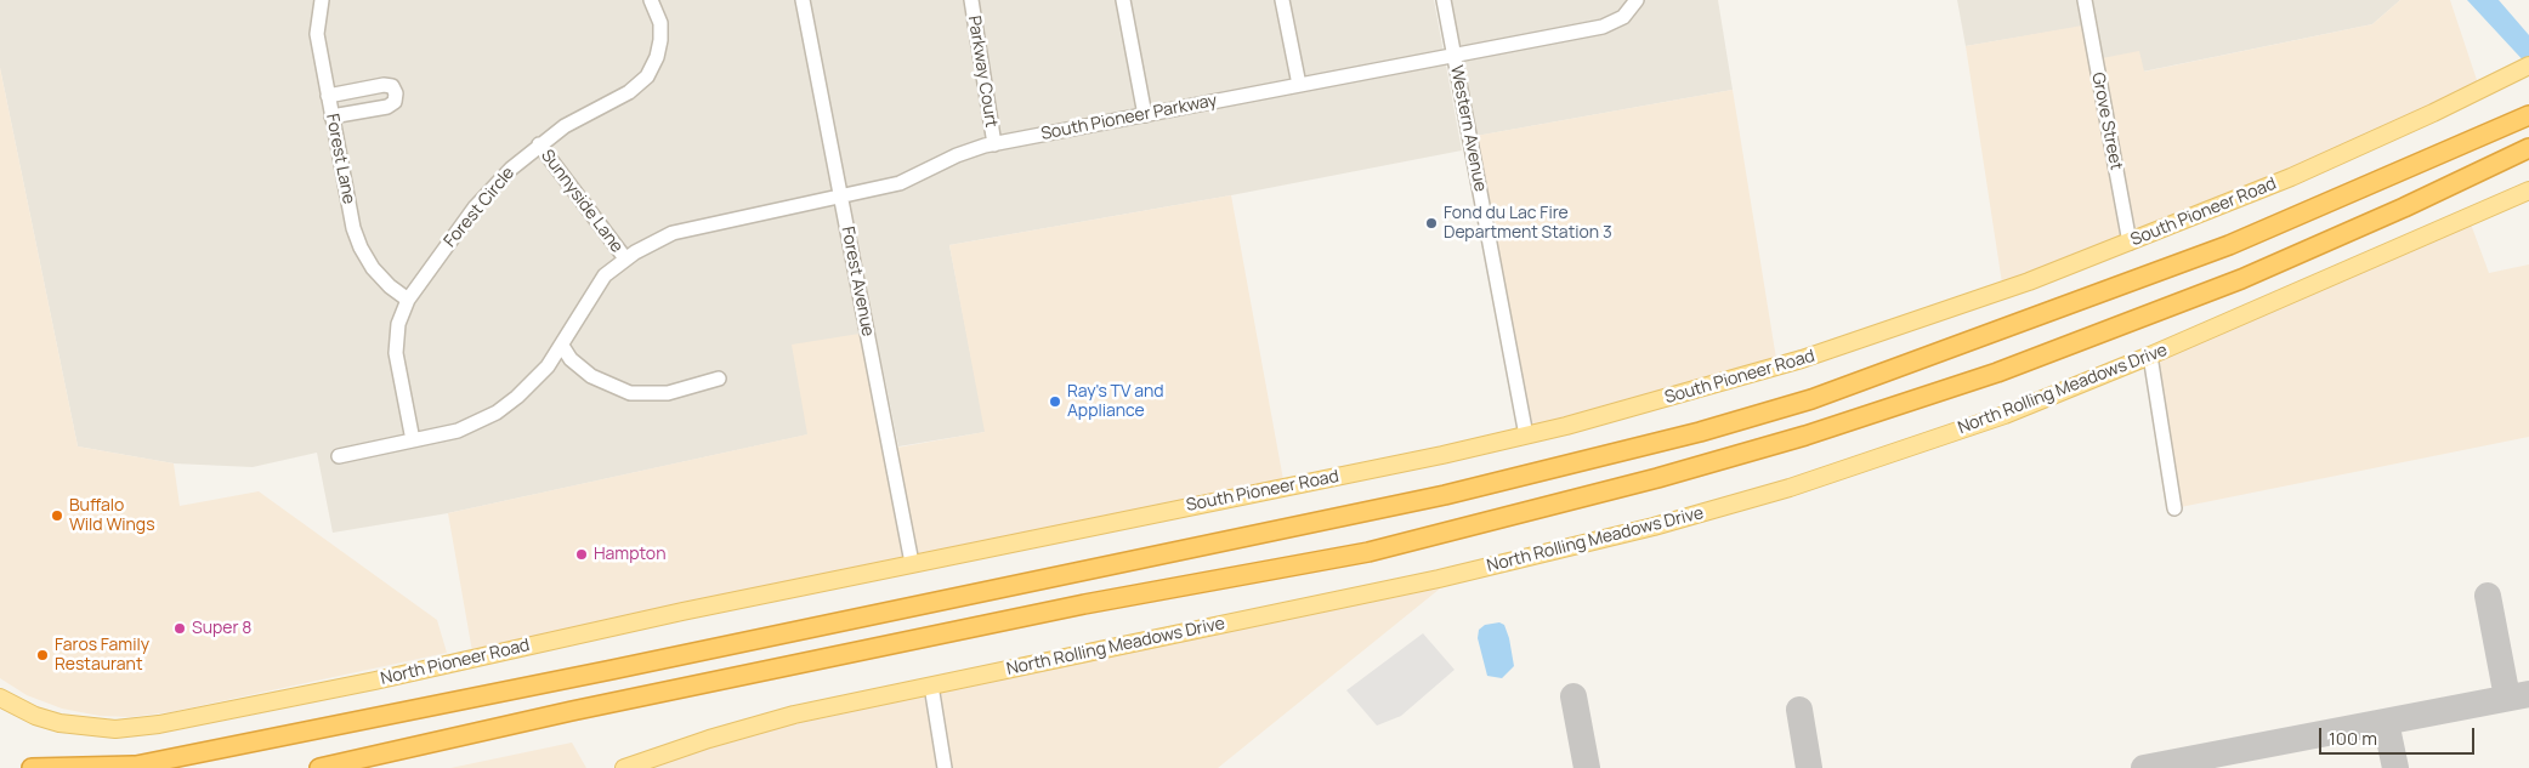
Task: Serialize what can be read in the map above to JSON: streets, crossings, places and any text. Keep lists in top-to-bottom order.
{
  "streets": {
    "main road": ["South Pioneer Road", "North Rolling Meadows Drive", "North Pioneer Road"],
    "street": [
      "Parkway Court",
      "South Pioneer Parkway",
      "Grove Street",
      "Western Avenue",
      "Forest Lane",
      "Sunnyside Lane",
      "Forest Circle",
      "Forest Avenue"
    ]
  },
  "crossings": [
    ["Parkway Court", "South Pioneer Parkway"],
    ["South Pioneer Parkway", "Western Avenue"],
    ["South Pioneer Parkway", "Sunnyside Lane"],
    ["South Pioneer Parkway", "Forest Circle"],
    ["South Pioneer Parkway", "Forest Avenue"],
    ["Grove Street", "South Pioneer Road"],
    ["Western Avenue", "South Pioneer Road"],
    ["Forest Lane", "Forest Circle"],
    ["Sunnyside Lane", "Forest Circle"],
    ["South Pioneer Road", "Forest Avenue"],
    ["South Pioneer Road", "North Pioneer Road"],
    ["Forest Avenue", "North Pioneer Road"]
  ],
  "places": [
    "Fond du Lac Fire Department Station 3",
    "Ray's TV and Appliance",
    "Buffalo Wild Wings",
    "Hampton",
    "Super 8",
    "Faros Family Restaurant"
  ],
  "scale_bar": "100 m"
}
